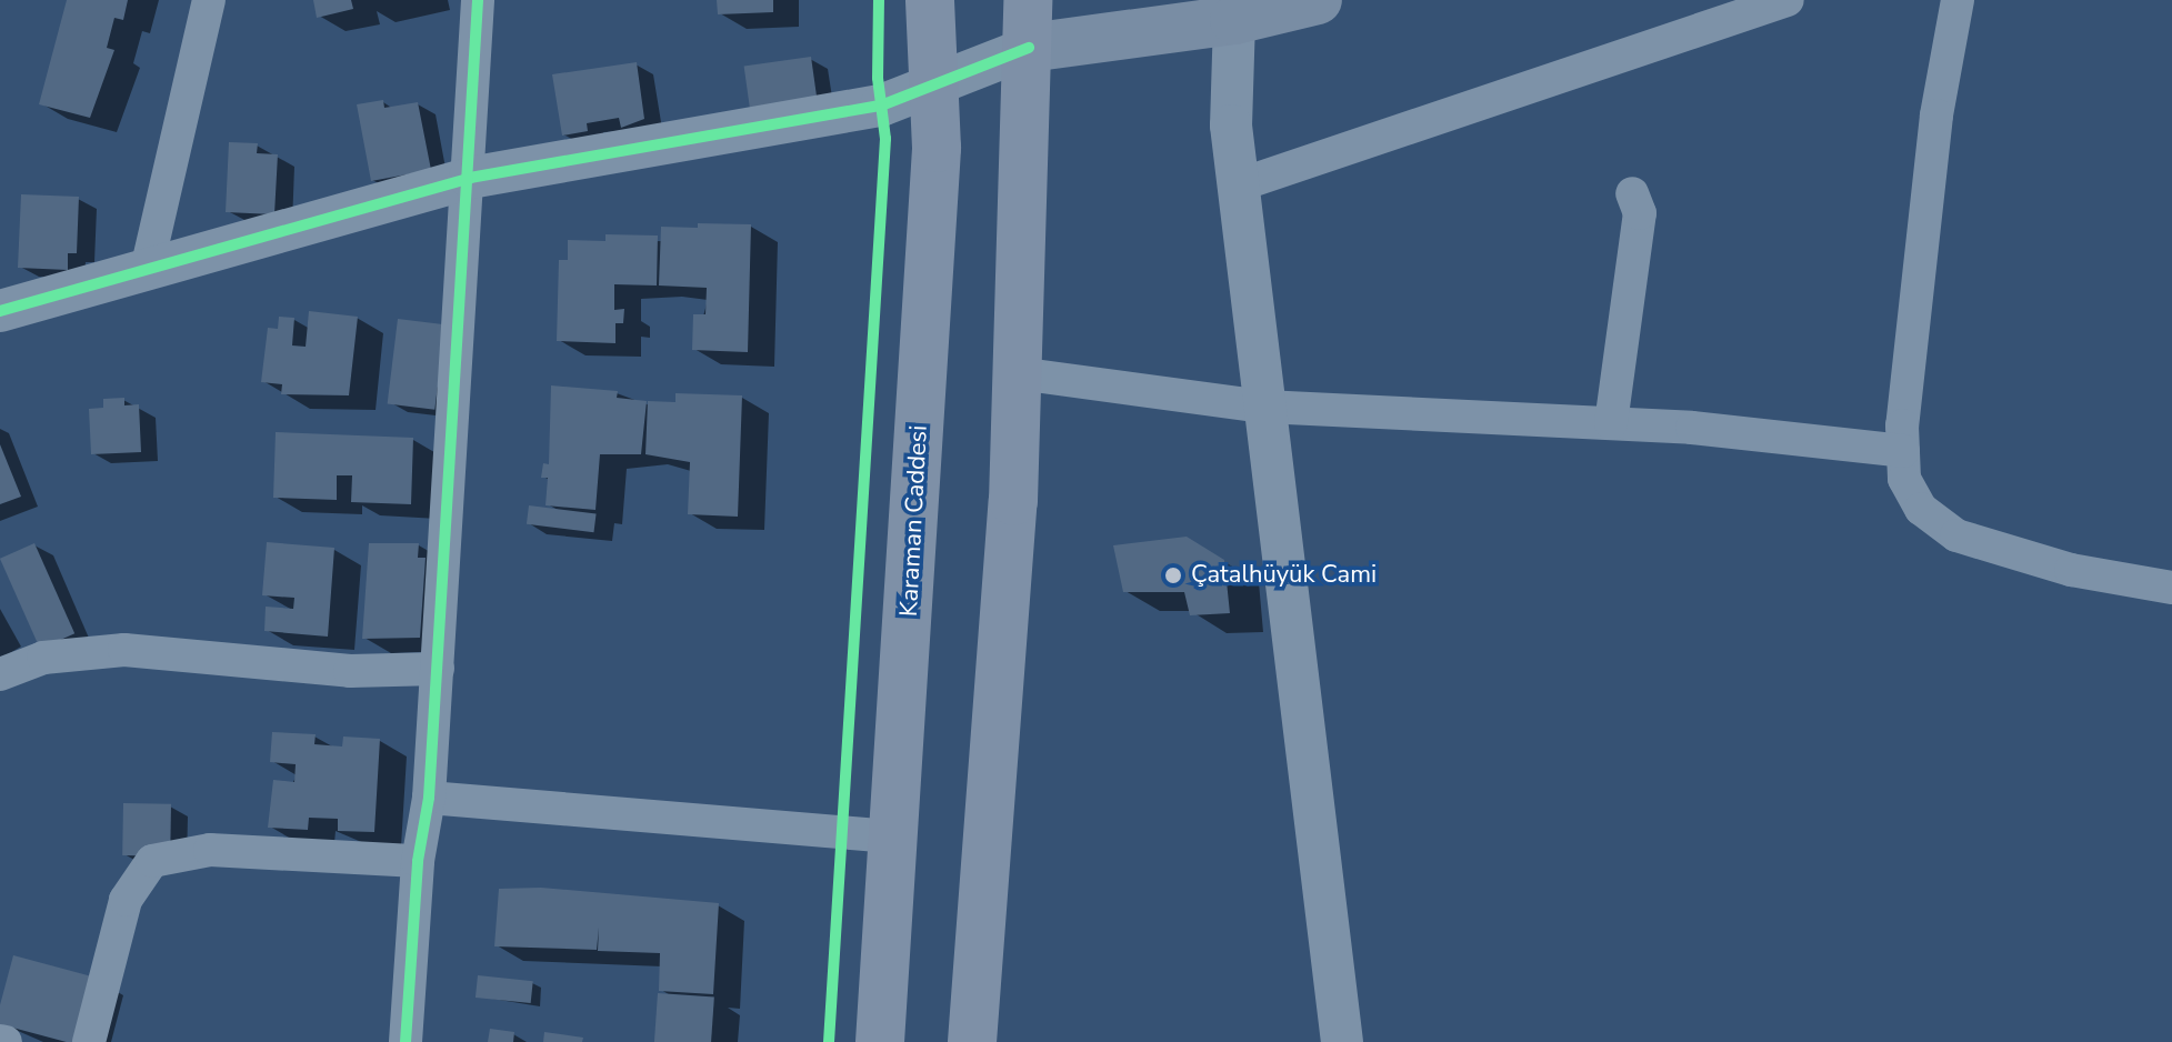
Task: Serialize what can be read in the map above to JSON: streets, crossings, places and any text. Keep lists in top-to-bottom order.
{
  "streets": {
    "highway": ["Karaman Caddesi"]
  },
  "places": ["Çatalhüyük Cami"]
}
